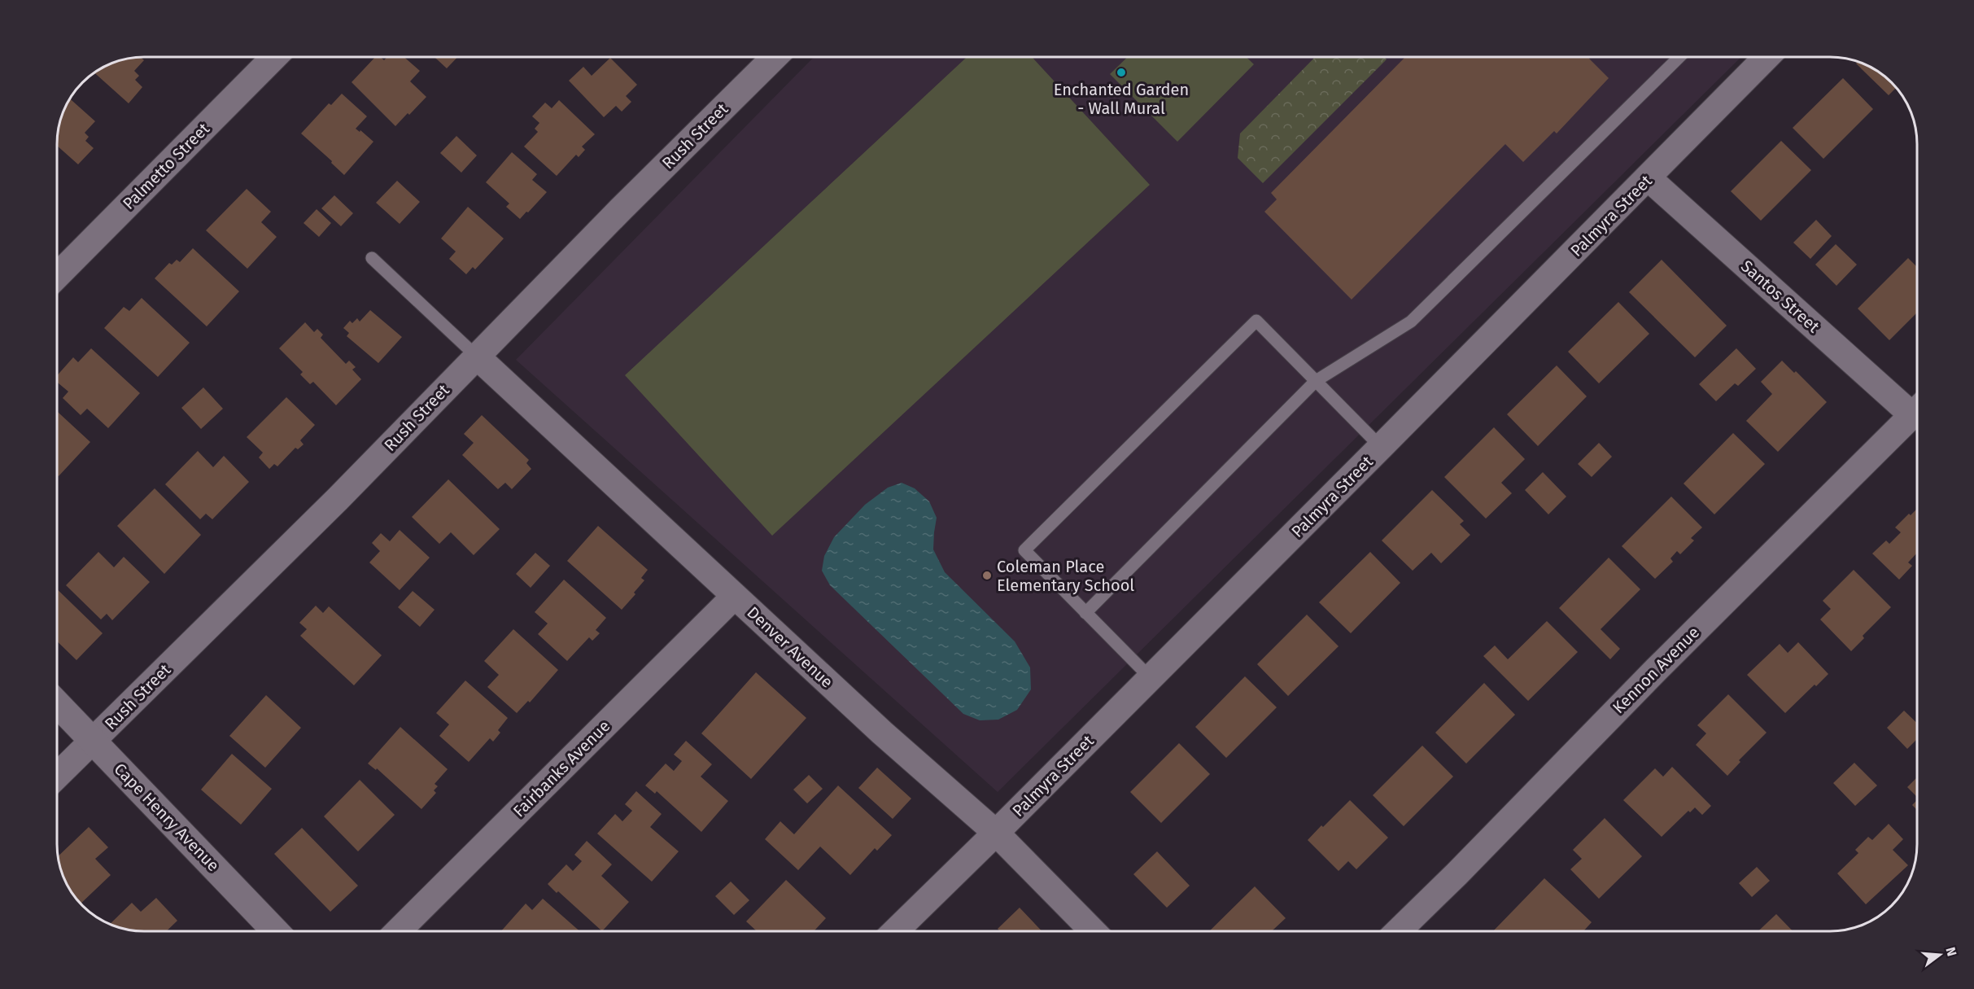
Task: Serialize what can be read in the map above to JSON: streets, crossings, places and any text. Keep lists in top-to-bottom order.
{
  "streets": {
    "street": [
      "Rush Street",
      "Palmetto Street",
      "Palmyra Street",
      "Santos Street",
      "Denver Avenue",
      "Kennon Avenue",
      "Fairbanks Avenue",
      "Cape Henry Avenue"
    ]
  },
  "crossings": [
    ["Rush Street", "Denver Avenue"],
    ["Rush Street", "Cape Henry Avenue"],
    ["Palmyra Street", "Santos Street"],
    ["Palmyra Street", "Denver Avenue"],
    ["Denver Avenue", "Fairbanks Avenue"]
  ],
  "places": ["Enchanted Garden - Wall Mural", "Coleman Place Elementary School"],
  "north": "right"
}
